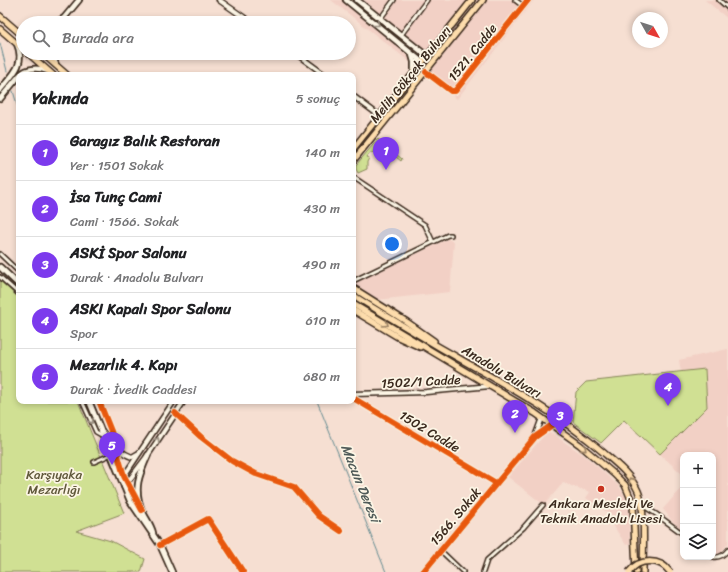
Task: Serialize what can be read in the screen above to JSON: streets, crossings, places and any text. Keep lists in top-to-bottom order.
{
  "streets": {
    "main road": ["Melih Gökçek Bulvarı", "Anadolu Bulvarı"],
    "street": [
      "1521. Cadde",
      "1502/1 Cadde",
      "1502 Cadde",
      "1566. Sokak"
    ]
  },
  "crossings": [
    ["1521. Cadde", "Melih Gökçek Bulvarı"],
    ["Anadolu Bulvarı", "1502/1 Cadde"],
    ["1502 Cadde", "1566. Sokak"]
  ],
  "water": ["Macun Deresi"],
  "parks": ["Karşıyaka Mezarlığı"],
  "places": ["Ankara Mesleki Ve Teknik Anadolu Lisesi"],
  "north": "bottom right",
  "page": {
    "search": "Burada ara",
    "heading": ["Yakında", "5 sonuç"],
    "list": [
      {
        "mark": "1",
        "name": "Garagız Balık Restoran",
        "note": "Yer · 1501 Sokak",
        "value": "140 m"
      },
      {
        "mark": "2",
        "name": "İsa Tunç Cami",
        "note": "Cami · 1566. Sokak",
        "value": "430 m"
      },
      {
        "mark": "3",
        "name": "ASKİ Spor Salonu",
        "note": "Durak · Anadolu Bulvarı",
        "value": "490 m"
      },
      {
        "mark": "4",
        "name": "ASKI Kapalı Spor Salonu",
        "note": "Spor",
        "value": "610 m"
      },
      {
        "mark": "5",
        "name": "Mezarlık 4. Kapı",
        "note": "Durak · İvedik Caddesi",
        "value": "680 m"
      }
    ],
    "pins": [
      "1",
      "4",
      "2",
      "3",
      "5"
    ],
    "map_buttons": ["+", "−"]
  }
}
